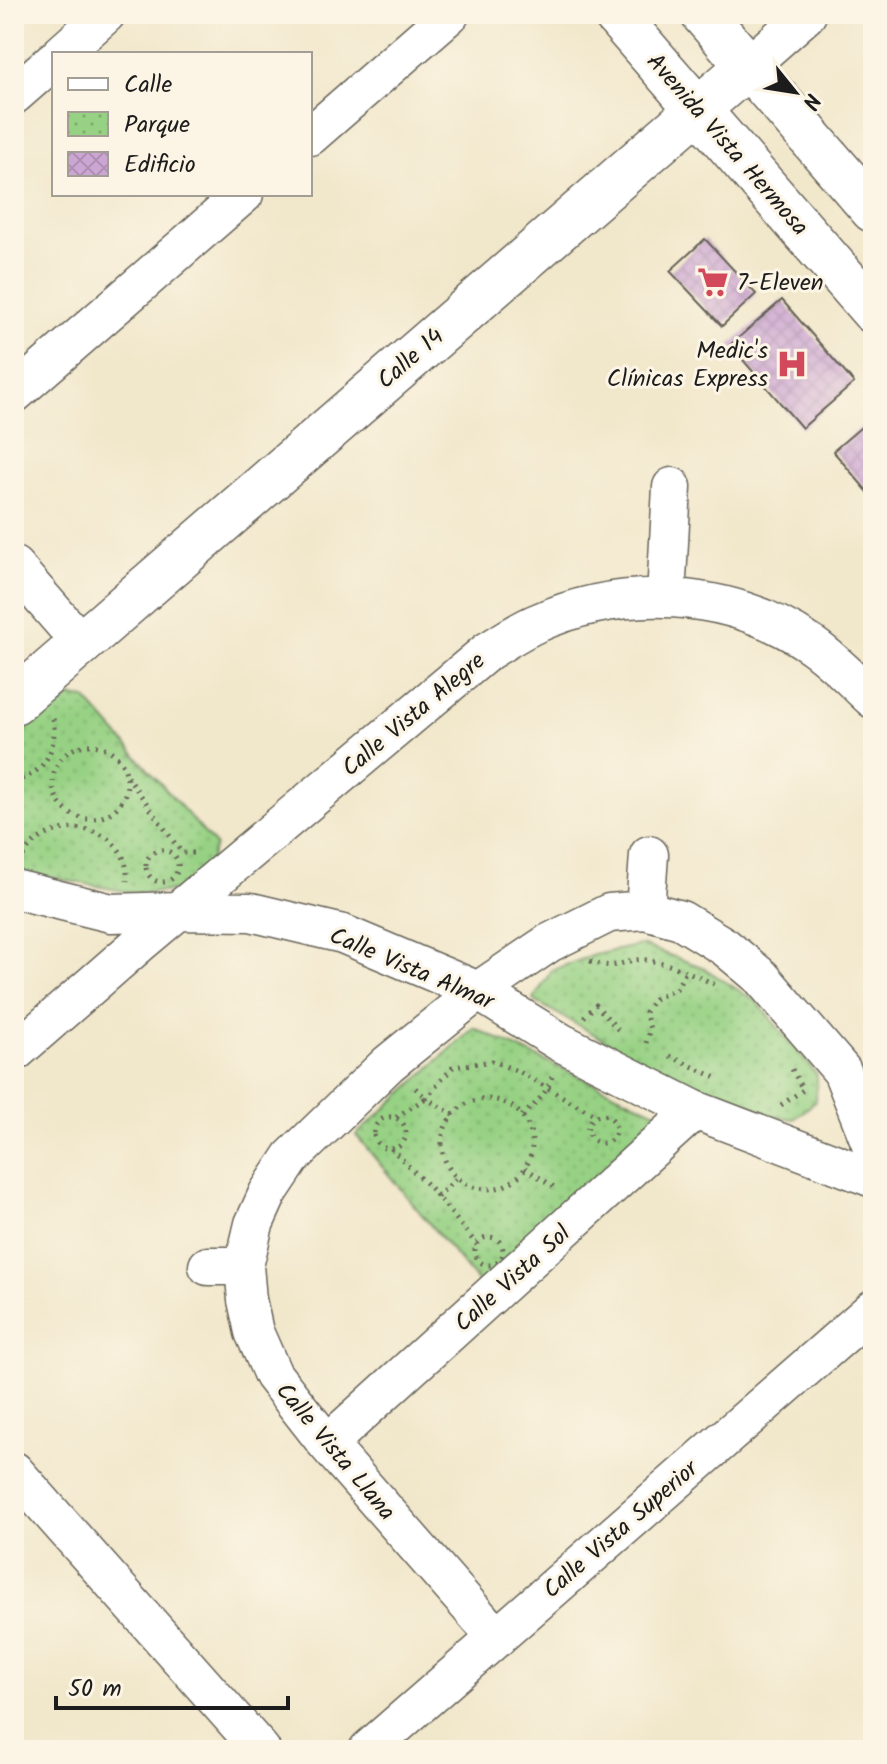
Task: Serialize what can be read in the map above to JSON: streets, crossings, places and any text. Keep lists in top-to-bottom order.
{
  "streets": {
    "street": [
      "Avenida Vista Hermosa",
      "Calle 14",
      "Calle Vista Alegre",
      "Calle Vista Almar",
      "Calle Vista Sol",
      "Calle Vista Llana",
      "Calle Vista Superior"
    ]
  },
  "crossings": [
    ["Avenida Vista Hermosa", "Calle 14"],
    ["Calle Vista Alegre", "Calle Vista Almar"],
    ["Calle Vista Almar", "Calle Vista Sol"],
    ["Calle Vista Almar", "Calle Vista Llana"],
    ["Calle Vista Sol", "Calle Vista Llana"],
    ["Calle Vista Llana", "Calle Vista Superior"]
  ],
  "places": {
    "supermarket": ["7-Eleven"],
    "hospital": ["Medic's Clínicas Express"]
  },
  "legend": ["Calle", "Parque", "Edificio"],
  "scale_bar": "50 m",
  "north": "bottom right"
}
